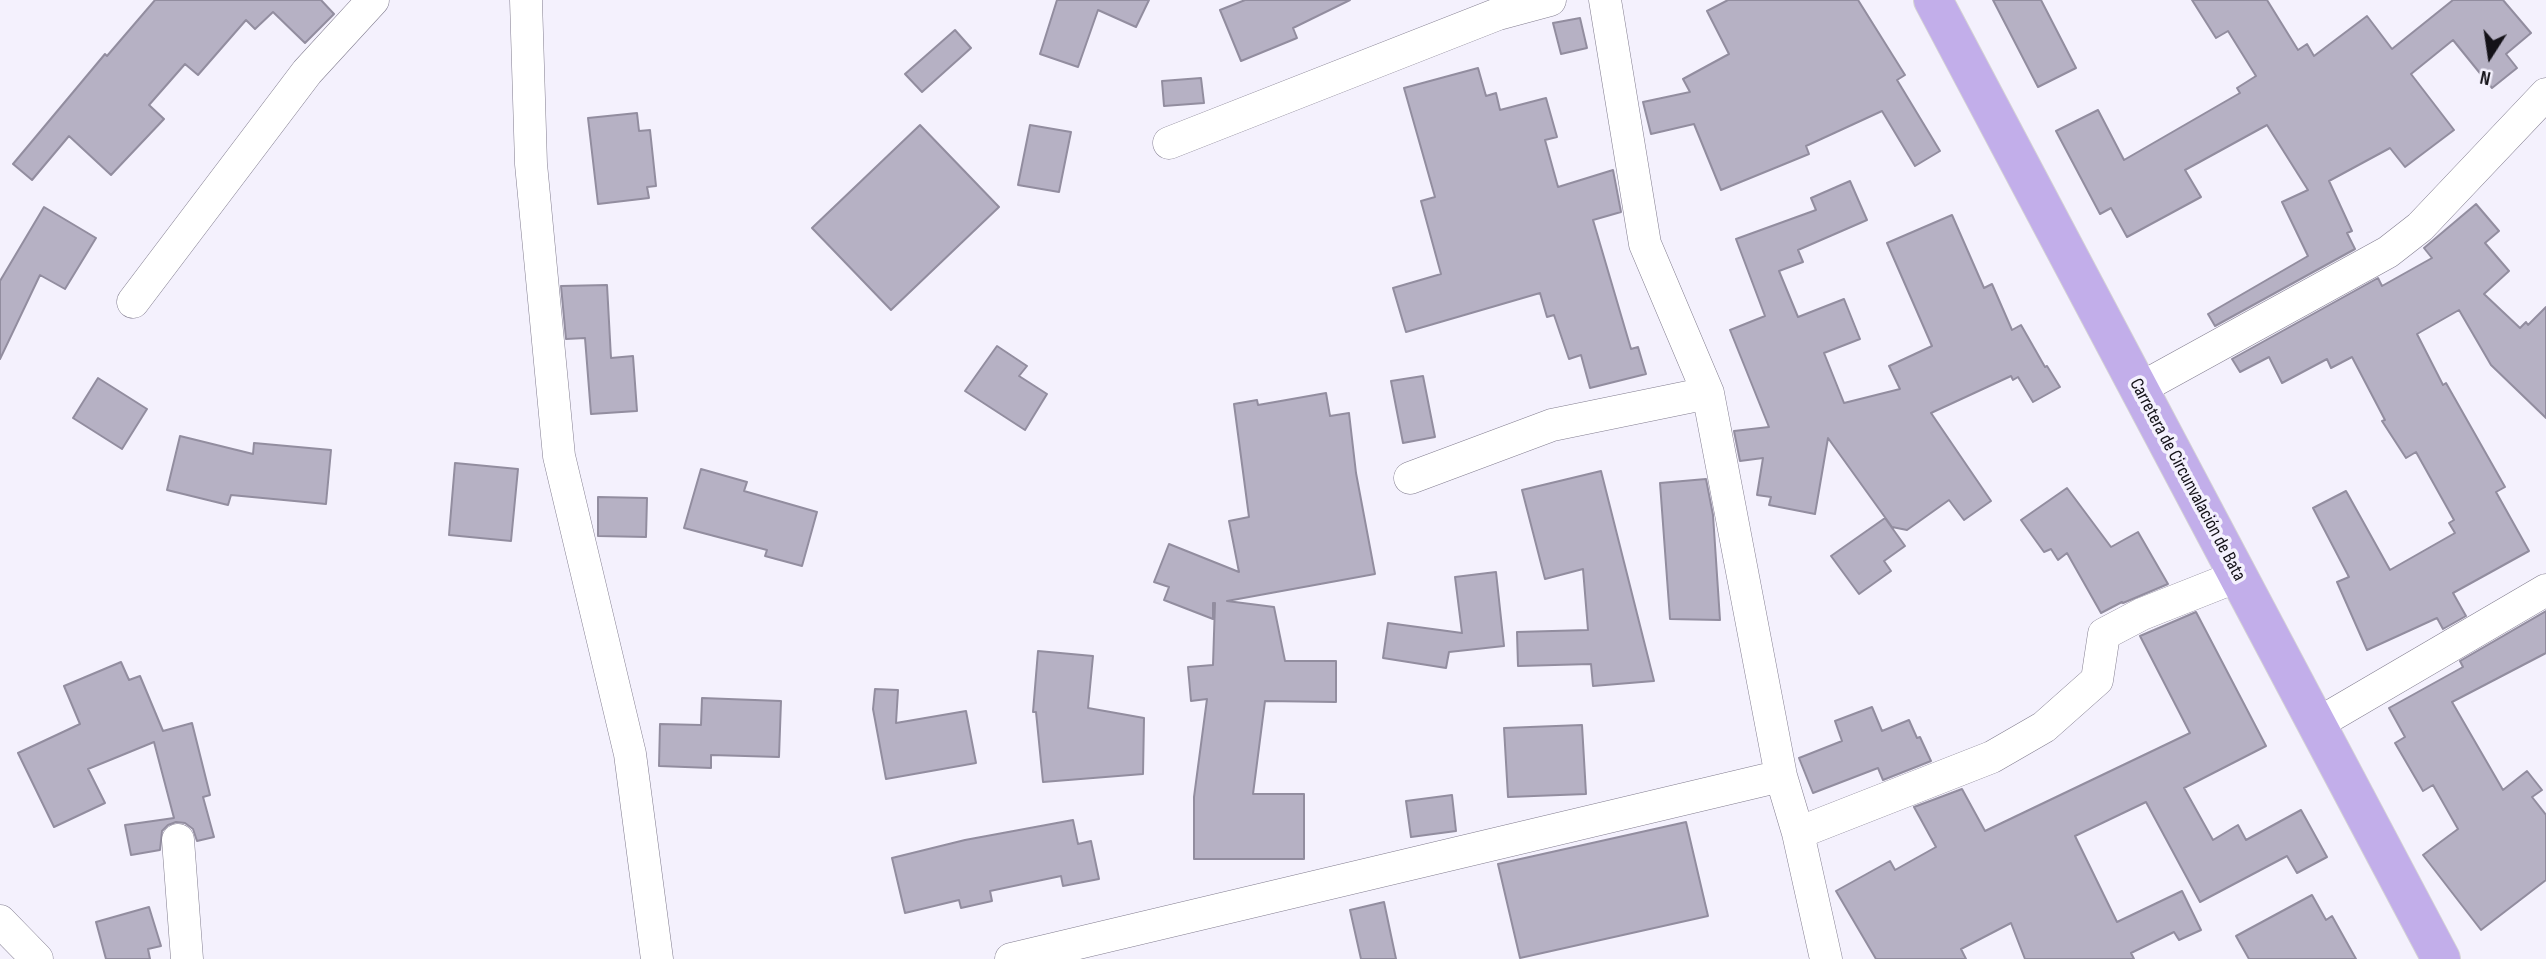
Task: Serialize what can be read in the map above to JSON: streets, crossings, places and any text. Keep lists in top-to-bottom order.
{
  "streets": {
    "main road": ["Carretera de Circunvalación de Bata"]
  },
  "north": "bottom"
}
